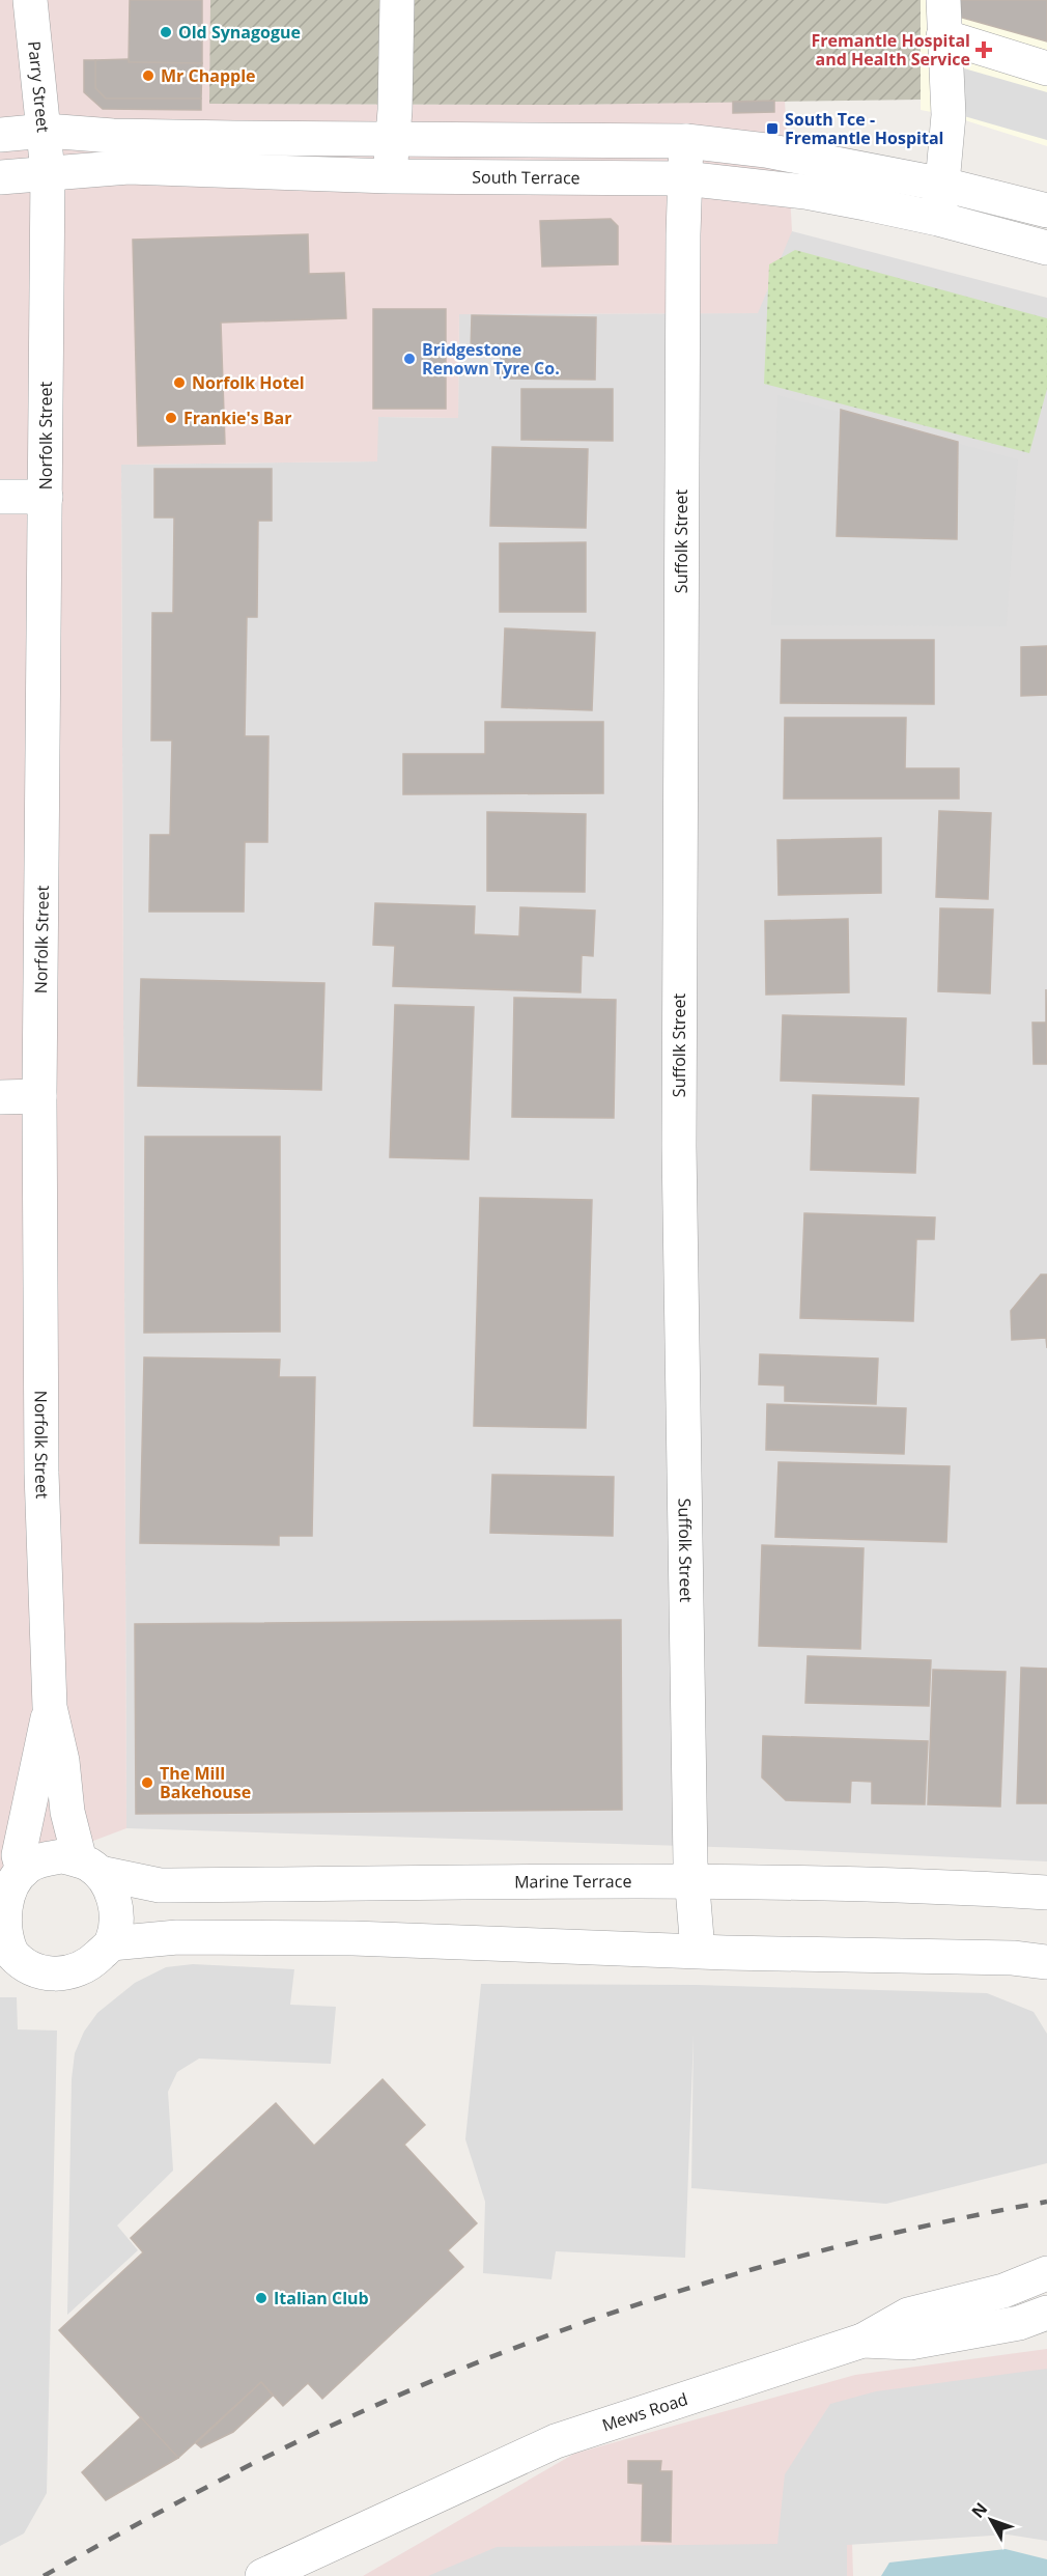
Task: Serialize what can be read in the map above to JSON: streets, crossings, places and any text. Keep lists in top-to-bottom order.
{
  "streets": {
    "street": [
      "Parry Street",
      "South Terrace",
      "Norfolk Street",
      "Suffolk Street",
      "Marine Terrace",
      "Mews Road"
    ]
  },
  "crossings": [
    ["Parry Street", "South Terrace"],
    ["Parry Street", "Norfolk Street"],
    ["South Terrace", "Norfolk Street"],
    ["South Terrace", "Suffolk Street"],
    ["Norfolk Street", "Marine Terrace"],
    ["Suffolk Street", "Marine Terrace"]
  ],
  "places": {
    "other": [
      "Old Synagogue",
      "Mr Chapple",
      "Bridgestone Renown Tyre Co.",
      "Norfolk Hotel",
      "Frankie's Bar",
      "The Mill Bakehouse",
      "Italian Club"
    ],
    "health": ["Fremantle Hospital and Health Service"],
    "transit": ["South Tce - Fremantle Hospital"]
  },
  "north": "top left"
}
